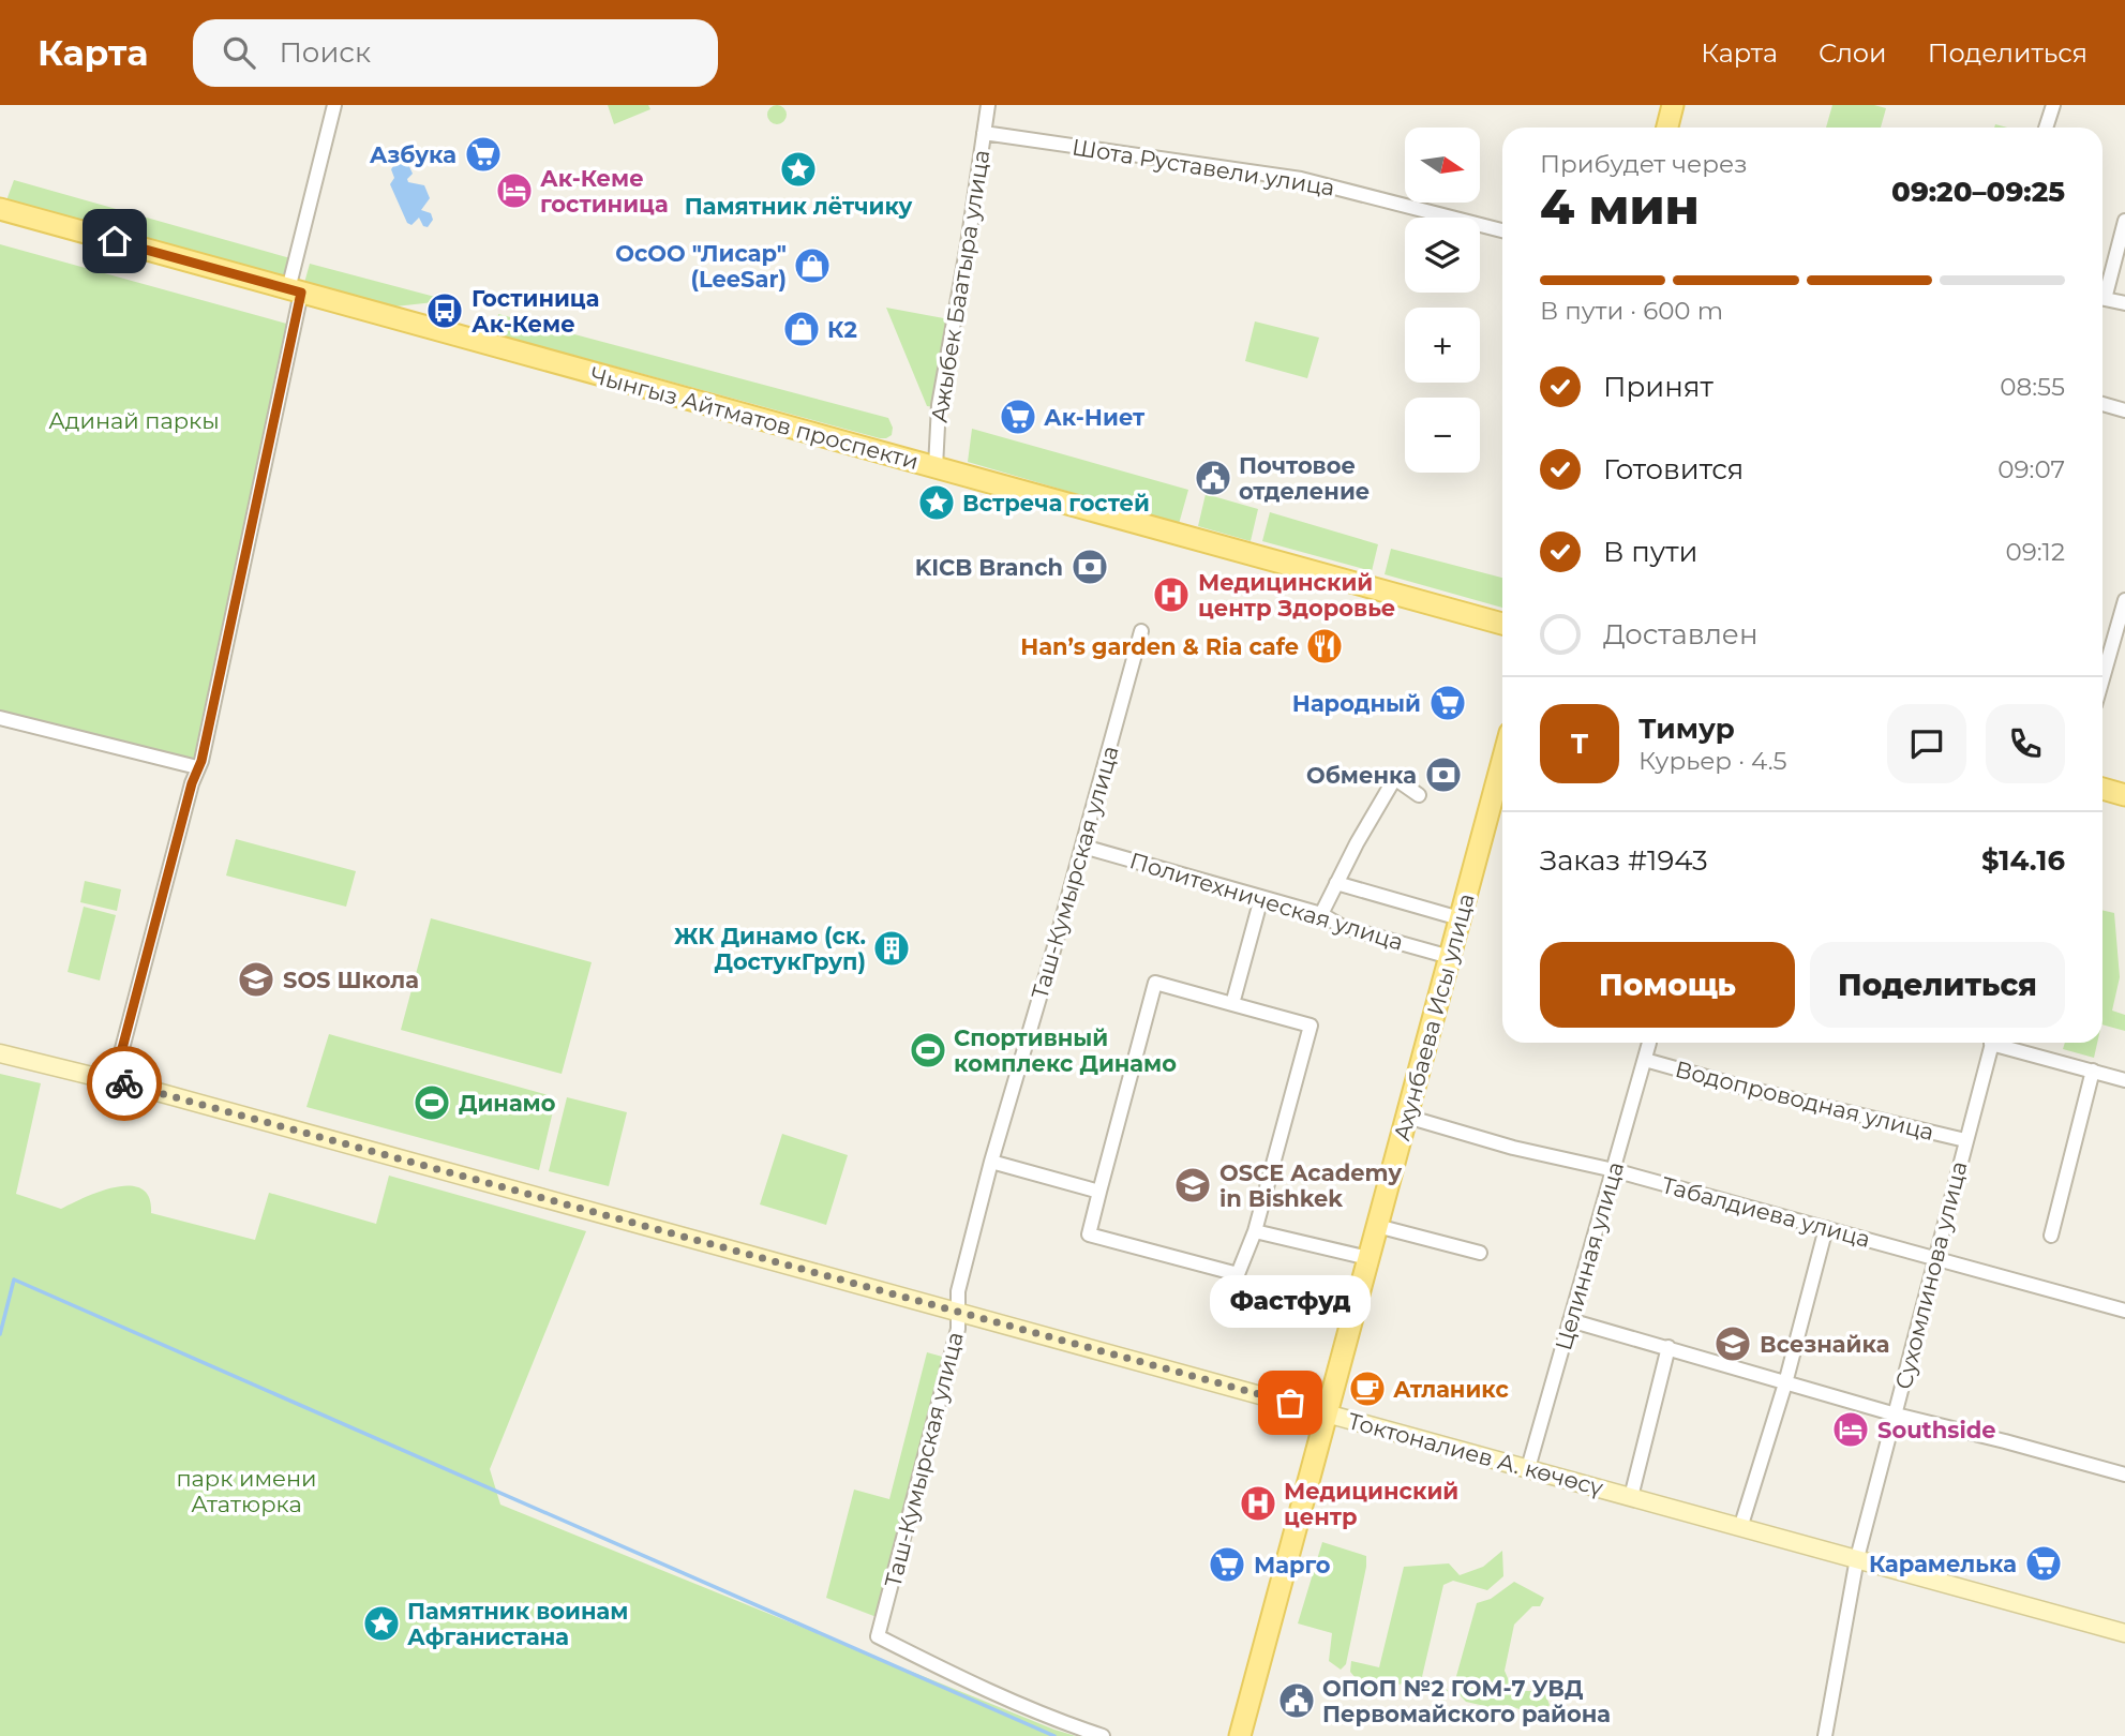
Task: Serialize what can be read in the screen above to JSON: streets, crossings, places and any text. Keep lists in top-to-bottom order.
{
  "streets": {
    "main road": ["Чынгыз Айтматов проспекти", "Ахунбаева Исы улица", "Токтоналиев А. көчөсү"],
    "street": [
      "Шота Руставели улица",
      "Ажыбек Баатыра улица",
      "Таш-Кумырская улица",
      "Политехническая улица",
      "Водопроводная улица",
      "Табалдиева улица",
      "Целинная улица",
      "Сухомлинова улица"
    ]
  },
  "crossings": [
    ["Шота Руставели улица", "Ажыбек Баатыра улица"],
    ["Ажыбек Баатыра улица", "Чынгыз Айтматов проспекти"],
    ["Таш-Кумырская улица", "Политехническая улица"],
    ["Таш-Кумырская улица", "Токтоналиев А. көчөсү"],
    ["Политехническая улица", "Ахунбаева Исы улица"],
    ["Ахунбаева Исы улица", "Табалдиева улица"],
    ["Ахунбаева Исы улица", "Токтоналиев А. көчөсү"],
    ["Водопроводная улица", "Целинная улица"],
    ["Водопроводная улица", "Сухомлинова улица"],
    ["Табалдиева улица", "Целинная улица"],
    ["Табалдиева улица", "Сухомлинова улица"],
    ["Целинная улица", "Токтоналиев А. көчөсү"],
    ["Сухомлинова улица", "Токтоналиев А. көчөсү"]
  ],
  "parks": ["Адинай паркы", "парк имени Ататюрка"],
  "places": {
    "supermarket": [
      "Азбука",
      "Ак-Ниет",
      "Народный",
      "Карамелька",
      "Марго"
    ],
    "place": ["Памятник лётчику", "Встреча гостей", "Памятник воинам Афганистана"],
    "hotel": ["Ак-Кеме гостиница", "Southside"],
    "shop": ["ОсОО \"Лисар\" (LeeSar)", "К2"],
    "bus stop": ["Гостиница Ак-Кеме"],
    "public building": ["Почтовое отделение", "ОПОП №2 ГОМ-7 УВД Первомайского района"],
    "bank": ["KICB Branch", "Обменка"],
    "hospital": ["Медицинский центр Здоровье", "Медицинский центр"],
    "restaurant": ["Han’s garden & Ria cafe"],
    "building": ["ЖК Динамо (ск. ДостукГруп)"],
    "school or university": ["SOS Школа", "OSCE Academy in Bishkek", "Всезнайка"],
    "sports": ["Спортивный комплекс Динамо", "Динамо"],
    "cafe": ["Атланикс"],
    "other": ["Фастфуд"]
  },
  "north": "right",
  "page": {
    "header": "Карта",
    "search": "Поиск",
    "nav": ["Карта", "Слои", "Поделиться"],
    "map_buttons": ["+", "−"],
    "heading": ["4 мин", "Прибудет через", "09:20–09:25"],
    "panel": [
      "Тимур",
      "Курьер · 4.5",
      "Заказ #1943",
      "$14.16"
    ],
    "bar": "В пути · 600 m",
    "list": [
      ["Принят", "08:55"],
      ["Готовится", "09:07"],
      ["В пути", "09:12"],
      "Доставлен"
    ],
    "round": "Т",
    "buttons": ["Помощь", "Поделиться"],
    "bubble": "Фастфуд"
  }
}
